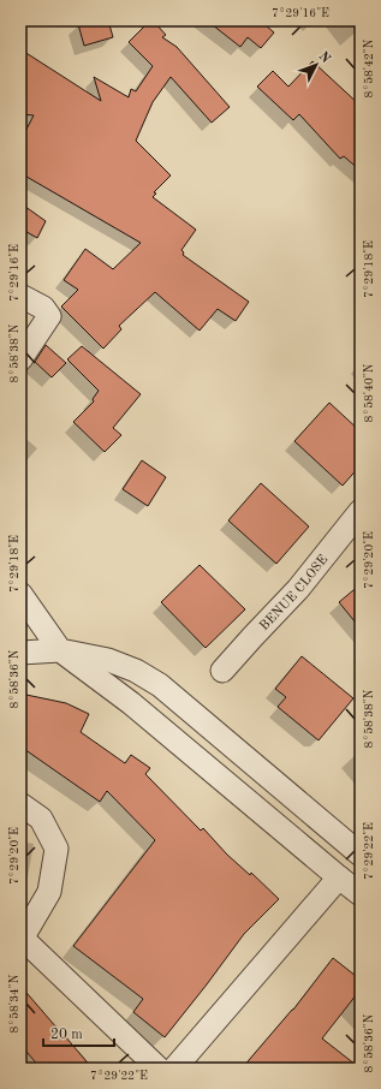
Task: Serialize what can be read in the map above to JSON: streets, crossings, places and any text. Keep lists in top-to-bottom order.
{
  "streets": {
    "street": ["BENUE CLOSE"]
  },
  "scale_bar": "20 m",
  "north": "top right",
  "coordinates": [
    "7°29'16\"E",
    "8°58'42\"N",
    "7°29'18\"E",
    "8°58'38\"N",
    "8°58'40\"N",
    "7°29'20\"E",
    "8°58'36\"N",
    "7°29'22\"E",
    "8°58'34\"N"
  ]
}
